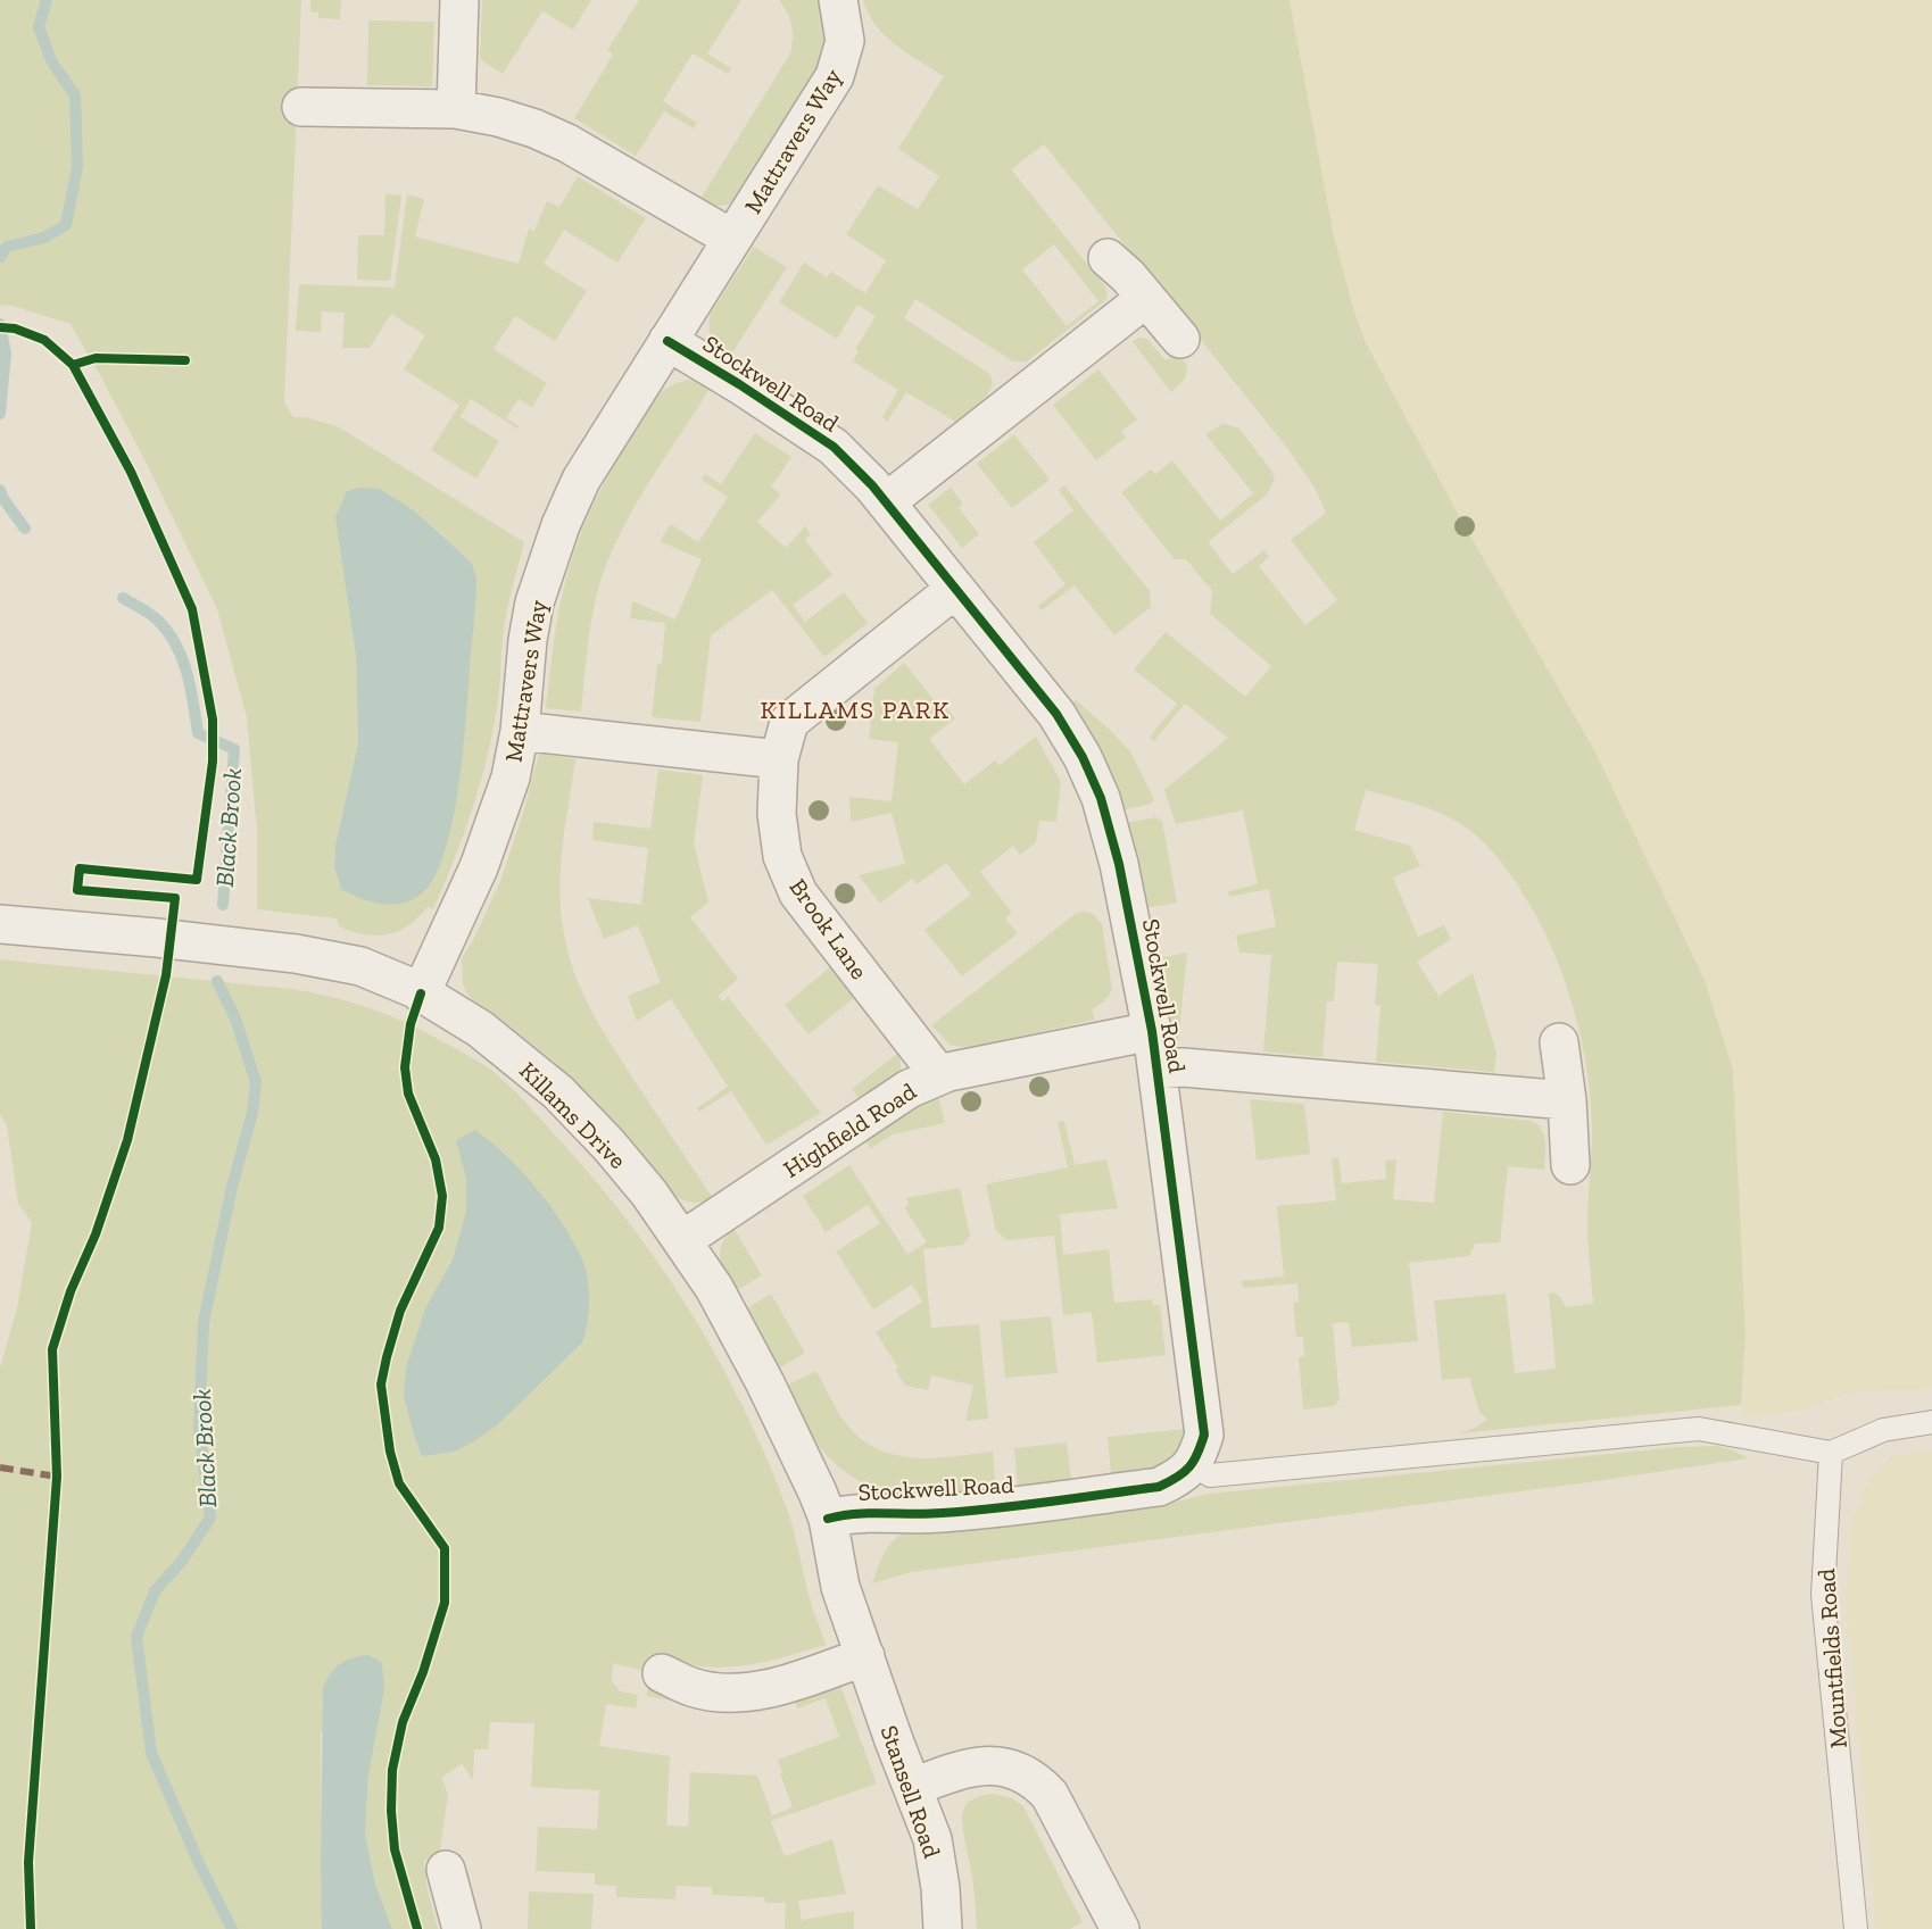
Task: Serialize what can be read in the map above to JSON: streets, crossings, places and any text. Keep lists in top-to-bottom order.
{
  "streets": {
    "street": [
      "Mattravers Way",
      "Stockwell Road",
      "Brook Lane",
      "Killams Drive",
      "Highfield Road",
      "Stansell Road"
    ],
    "lane": ["Mountfields Road"]
  },
  "crossings": [
    ["Mattravers Way", "Stockwell Road"],
    ["Mattravers Way", "Killams Drive"],
    ["Stockwell Road", "Brook Lane"],
    ["Stockwell Road", "Killams Drive"],
    ["Stockwell Road", "Highfield Road"],
    ["Brook Lane", "Highfield Road"],
    ["Killams Drive", "Highfield Road"],
    ["Killams Drive", "Stansell Road"]
  ],
  "districts": ["KILLAMS PARK"],
  "water": ["Black Brook"]
}
